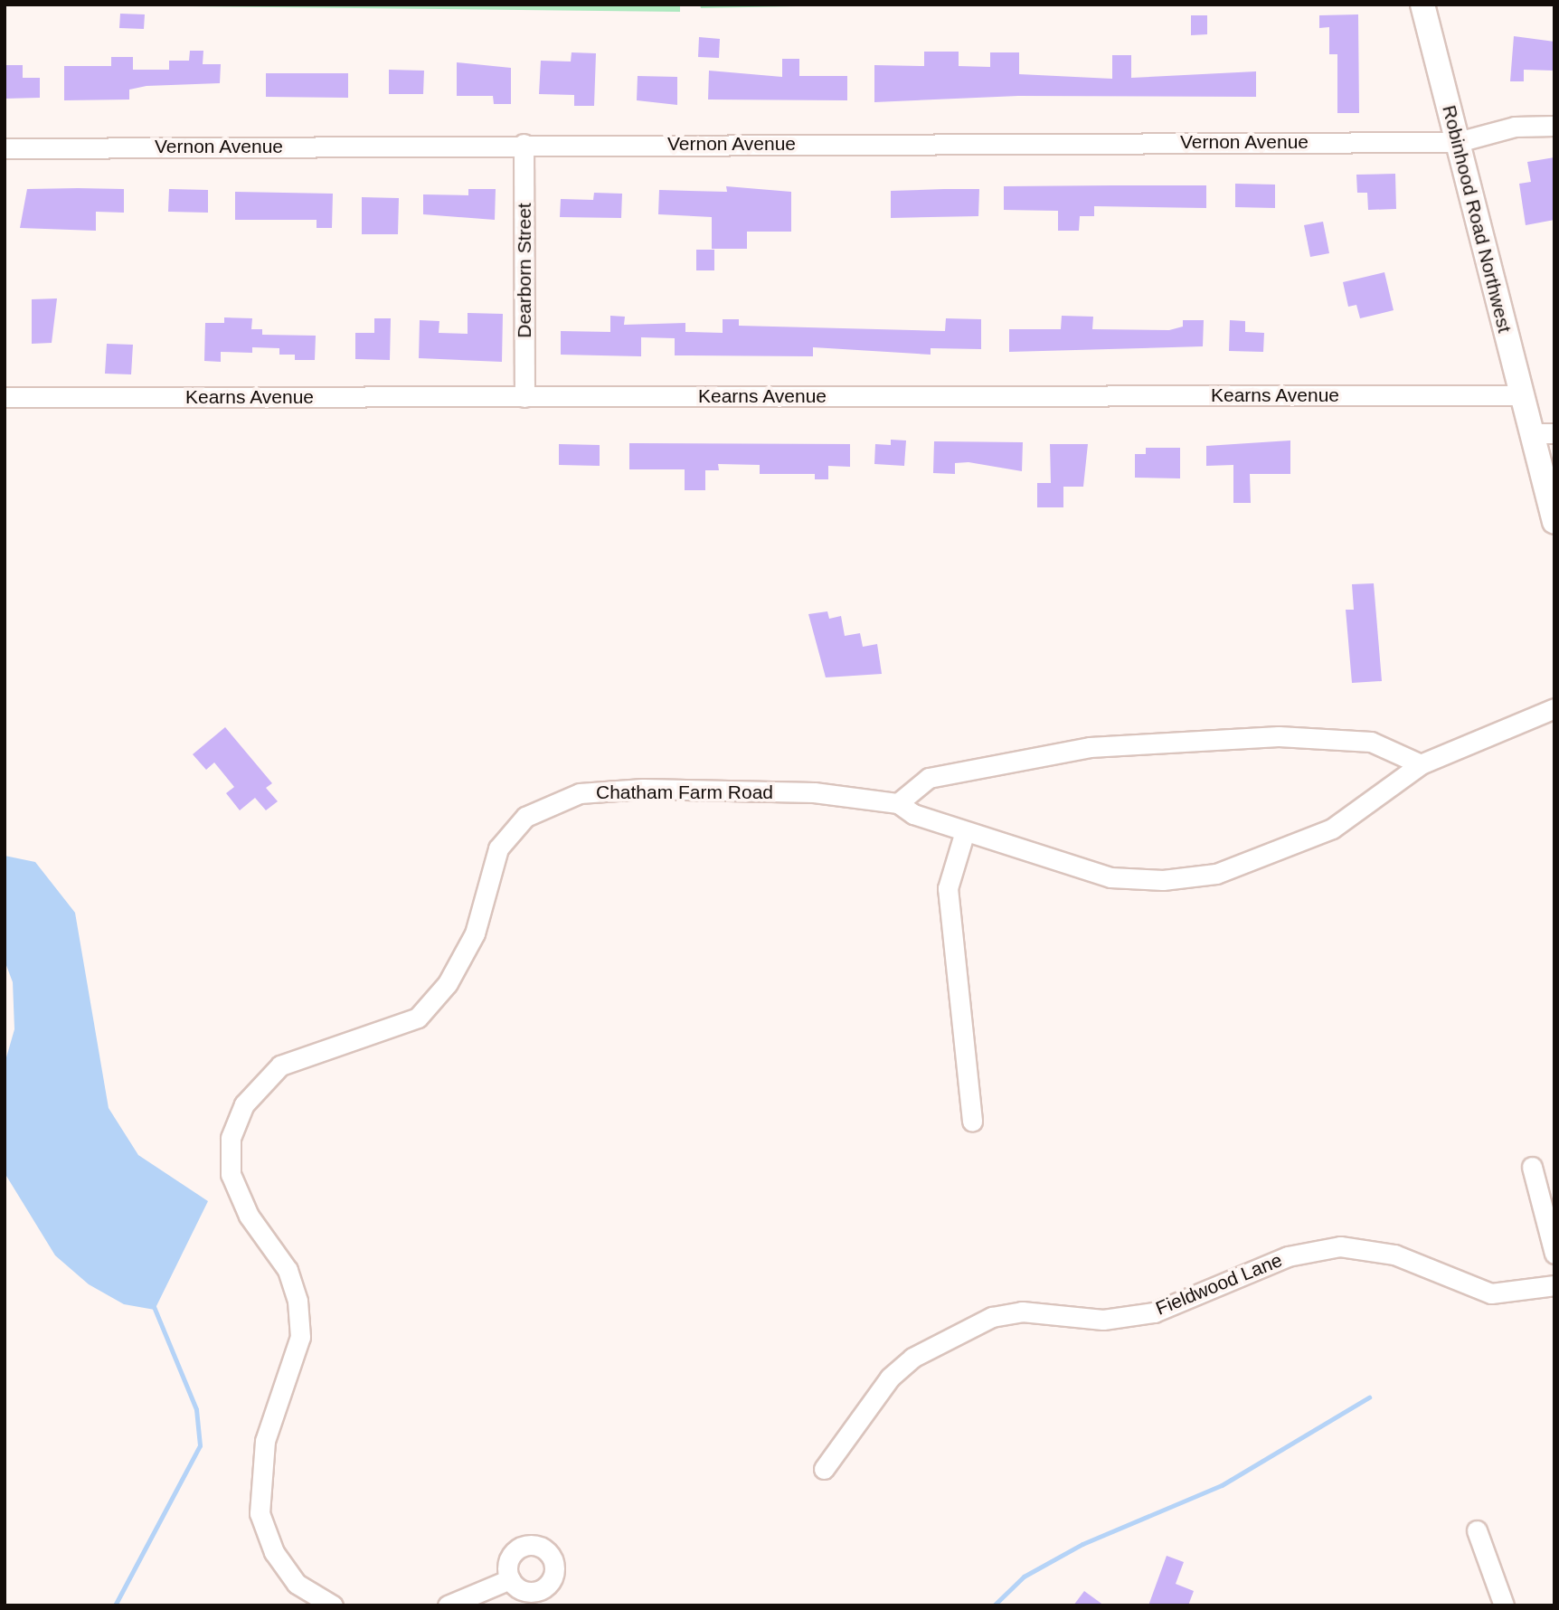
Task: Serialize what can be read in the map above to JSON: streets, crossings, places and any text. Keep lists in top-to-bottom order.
{
  "streets": {
    "main road": ["Robinhood Road Northwest"],
    "street": [
      "Vernon Avenue",
      "Dearborn Street",
      "Kearns Avenue",
      "Chatham Farm Road",
      "Fieldwood Lane"
    ]
  },
  "crossings": [
    ["Vernon Avenue", "Robinhood Road Northwest"],
    ["Vernon Avenue", "Dearborn Street"],
    ["Robinhood Road Northwest", "Kearns Avenue"],
    ["Dearborn Street", "Kearns Avenue"]
  ]
}
